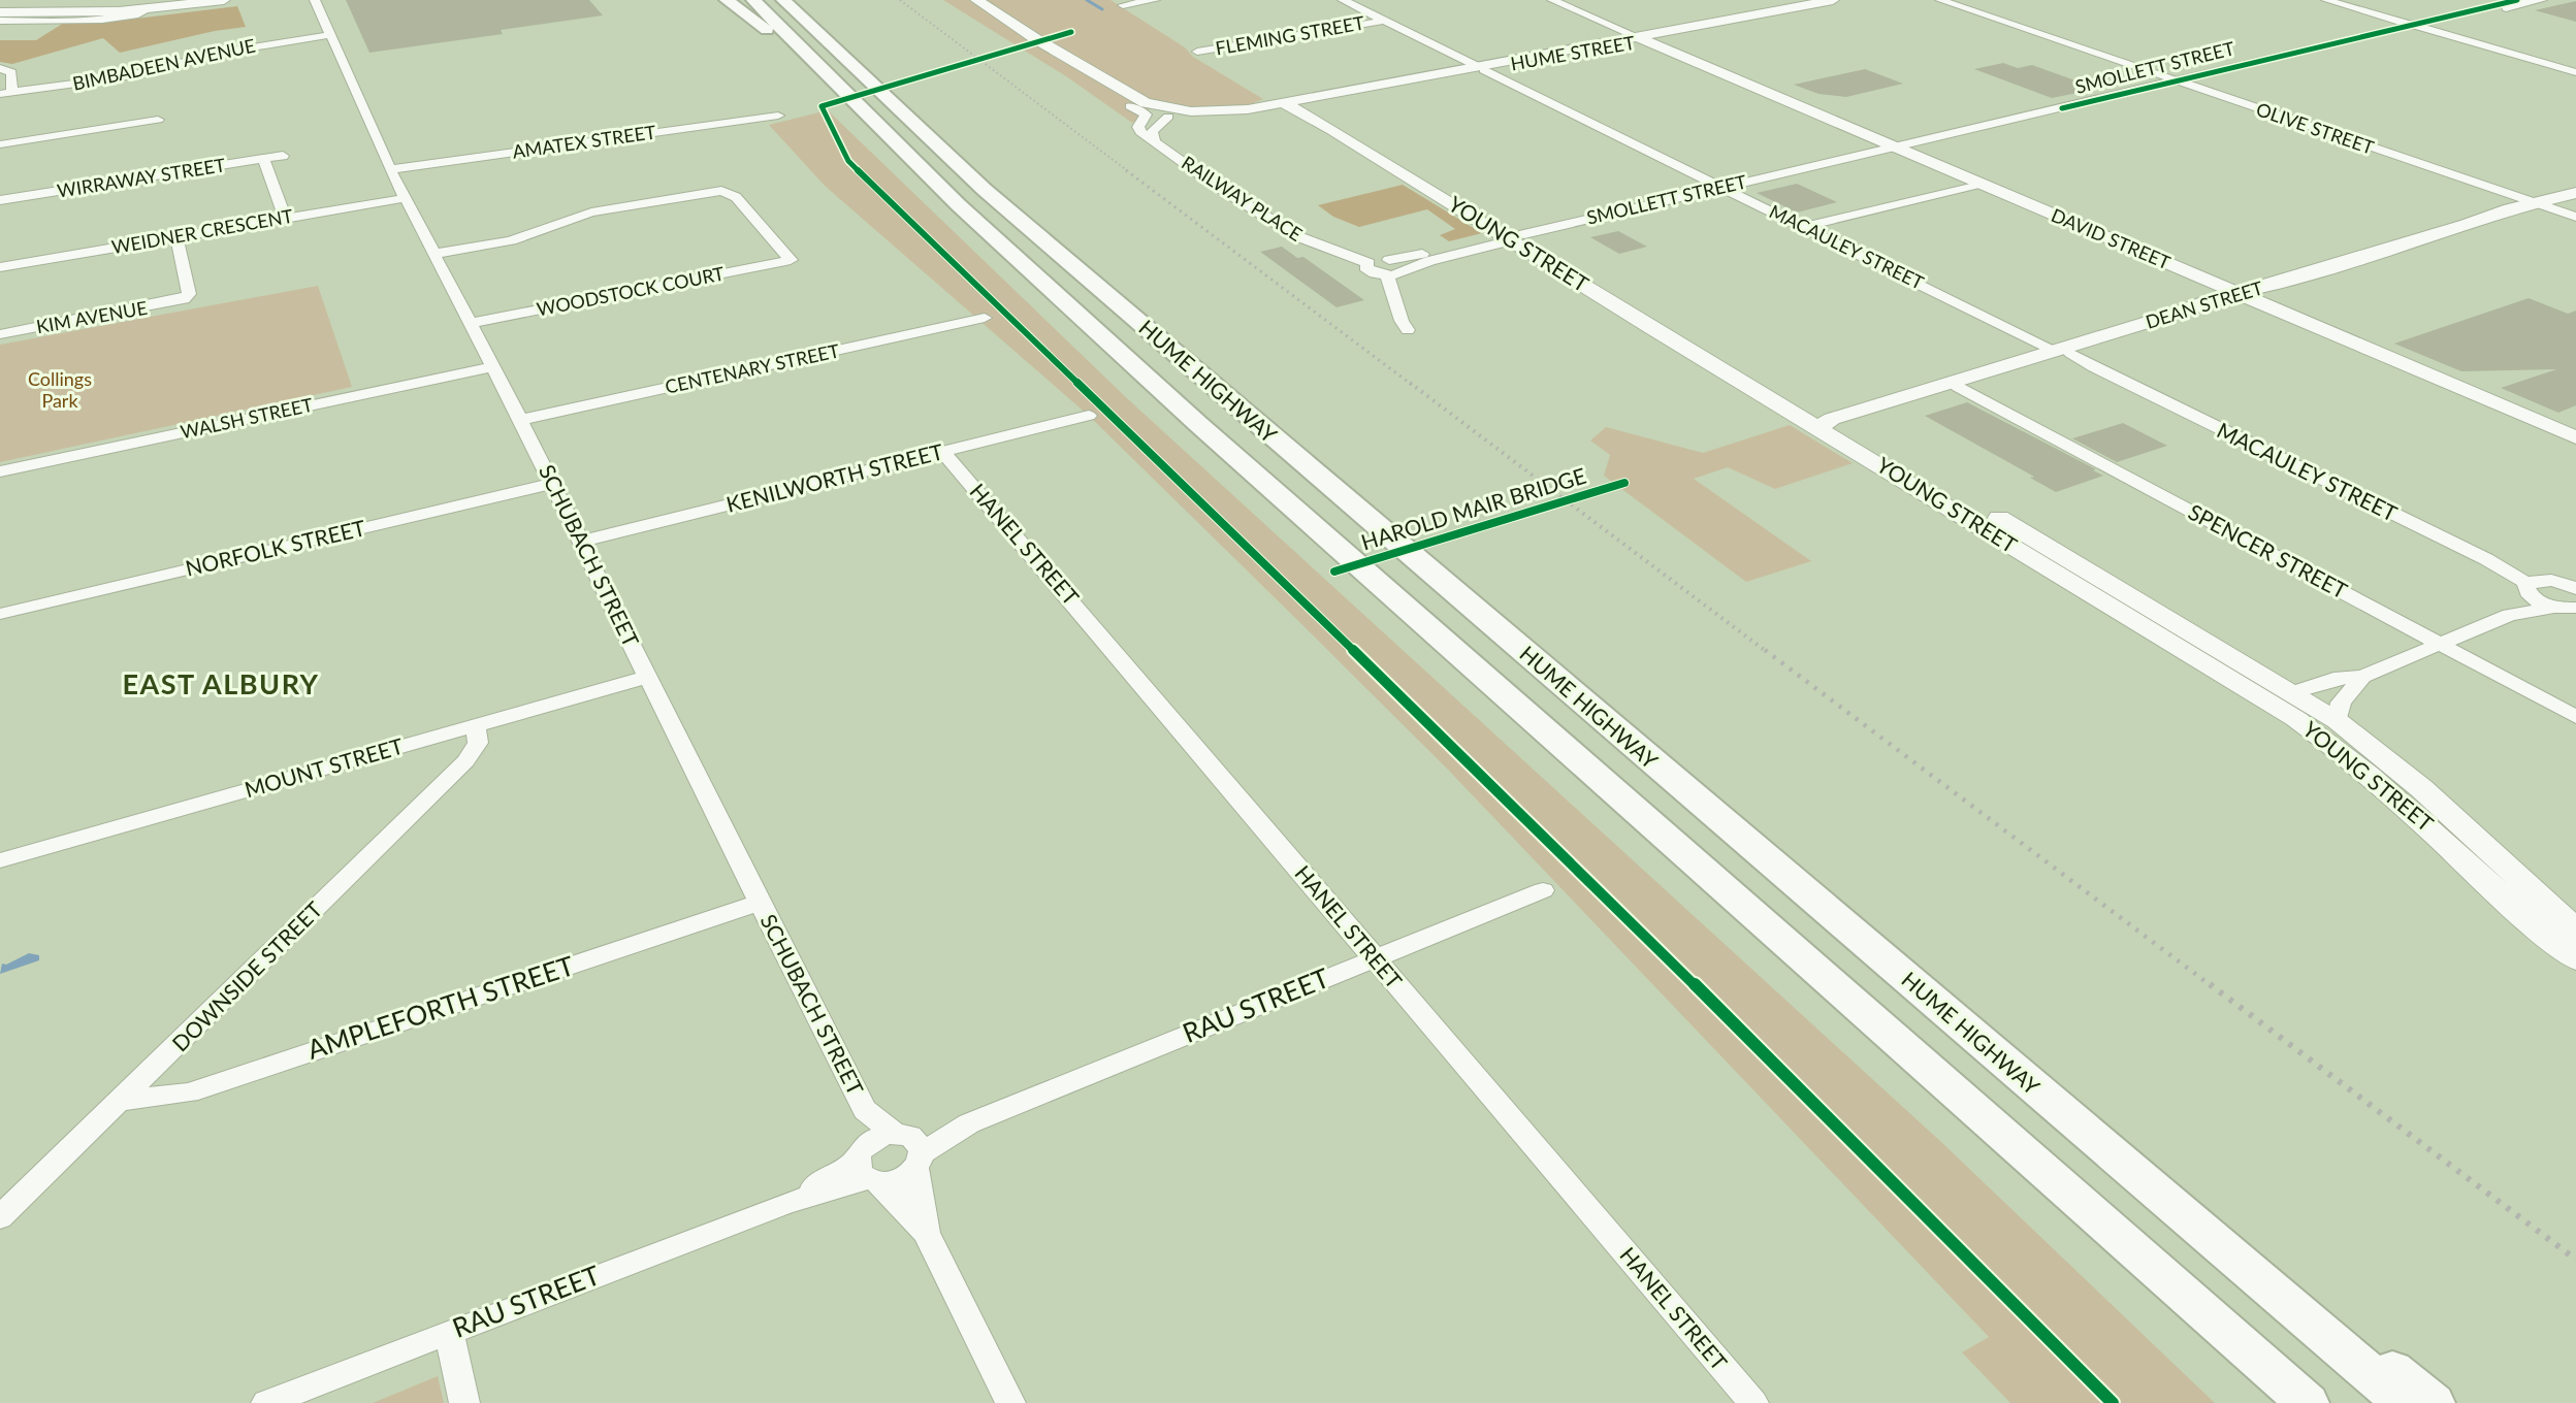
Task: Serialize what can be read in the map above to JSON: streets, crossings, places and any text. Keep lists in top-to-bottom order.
{
  "streets": {
    "highway": ["HUME HIGHWAY"],
    "main road": [
      "HUME STREET",
      "DAVID STREET",
      "YOUNG STREET",
      "DEAN STREET"
    ],
    "street": [
      "FLEMING STREET",
      "BIMBADEEN AVENUE",
      "SMOLLETT STREET",
      "OLIVE STREET",
      "AMATEX STREET",
      "WIRRAWAY STREET",
      "RAILWAY PLACE",
      "WEIDNER CRESCENT",
      "MACAULEY STREET",
      "WOODSTOCK COURT",
      "KIM AVENUE",
      "CENTENARY STREET",
      "WALSH STREET",
      "KENILWORTH STREET",
      "HANEL STREET",
      "NORFOLK STREET",
      "SPENCER STREET",
      "SCHUBACH STREET",
      "MOUNT STREET",
      "DOWNSIDE STREET",
      "RAU STREET",
      "AMPLEFORTH STREET"
    ],
    "cycle path": ["HAROLD MAIR BRIDGE"]
  },
  "crossings": [
    ["FLEMING STREET", "MACAULEY STREET"],
    ["HUME STREET", "DAVID STREET"],
    ["HUME STREET", "YOUNG STREET"],
    ["HUME STREET", "MACAULEY STREET"],
    ["BIMBADEEN AVENUE", "SCHUBACH STREET"],
    ["SMOLLETT STREET", "OLIVE STREET"],
    ["SMOLLETT STREET", "DAVID STREET"],
    ["SMOLLETT STREET", "YOUNG STREET"],
    ["SMOLLETT STREET", "MACAULEY STREET"],
    ["OLIVE STREET", "DEAN STREET"],
    ["AMATEX STREET", "SCHUBACH STREET"],
    ["WEIDNER CRESCENT", "KIM AVENUE"],
    ["WEIDNER CRESCENT", "SCHUBACH STREET"],
    ["DAVID STREET", "DEAN STREET"],
    ["YOUNG STREET", "DEAN STREET"],
    ["MACAULEY STREET", "DEAN STREET"],
    ["WOODSTOCK COURT", "SCHUBACH STREET"],
    ["DEAN STREET", "SPENCER STREET"],
    ["CENTENARY STREET", "SCHUBACH STREET"],
    ["WALSH STREET", "SCHUBACH STREET"],
    ["KENILWORTH STREET", "HANEL STREET"],
    ["KENILWORTH STREET", "SCHUBACH STREET"],
    ["HANEL STREET", "RAU STREET"],
    ["NORFOLK STREET", "SCHUBACH STREET"],
    ["SCHUBACH STREET", "MOUNT STREET"],
    ["SCHUBACH STREET", "RAU STREET"],
    ["SCHUBACH STREET", "AMPLEFORTH STREET"],
    ["MOUNT STREET", "DOWNSIDE STREET"],
    ["DOWNSIDE STREET", "AMPLEFORTH STREET"]
  ],
  "districts": ["EAST ALBURY"],
  "parks": ["Collings Park"]
}
